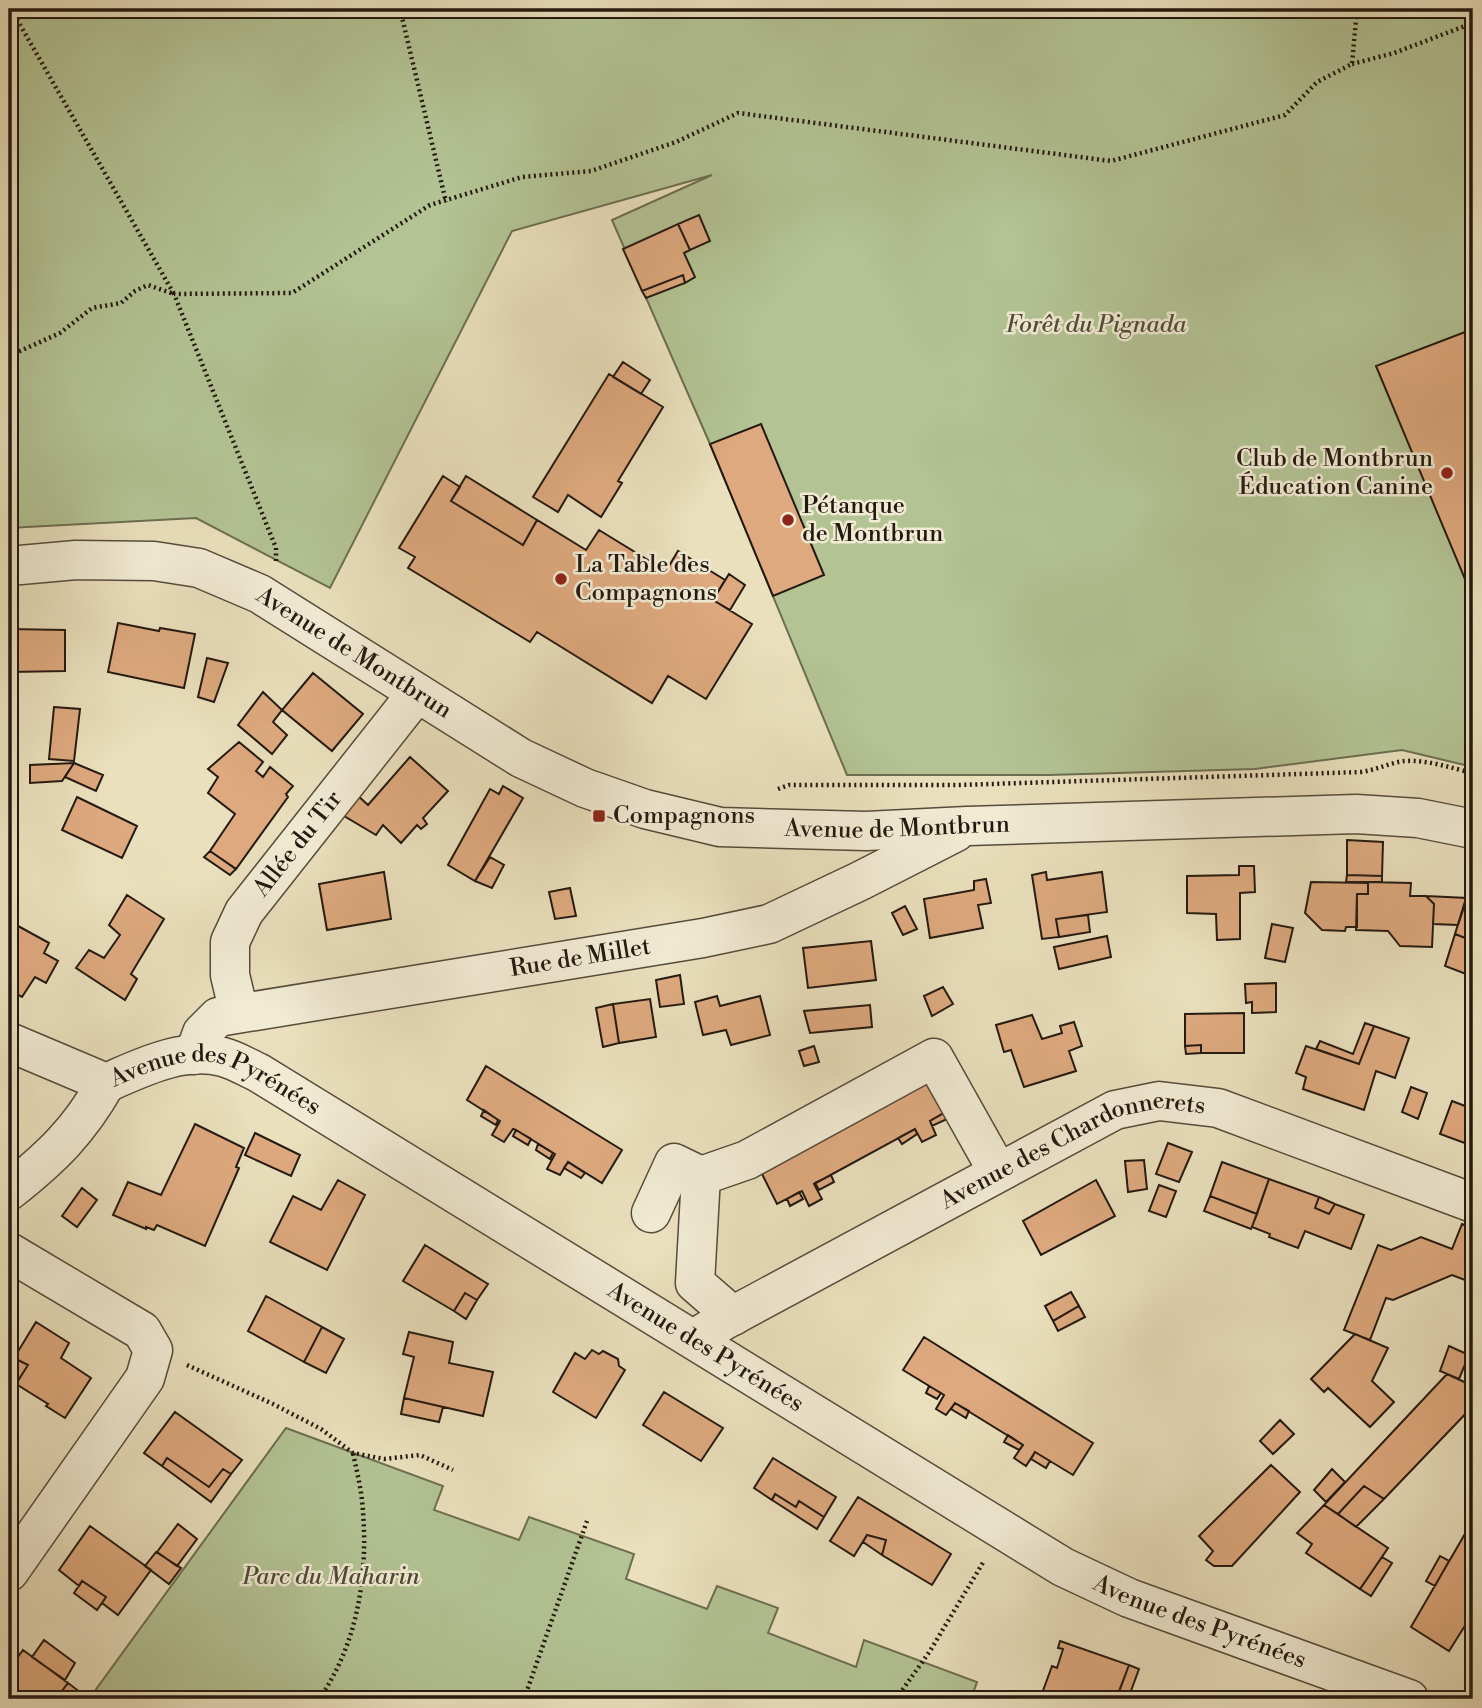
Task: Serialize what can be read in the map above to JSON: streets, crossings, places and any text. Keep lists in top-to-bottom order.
{
  "streets": {
    "street": [
      "Avenue de Montbrun",
      "Allée du Tir",
      "Rue de Millet",
      "Avenue des Pyrénées",
      "Avenue des Chardonnerets"
    ]
  },
  "crossings": [
    ["Avenue de Montbrun", "Allée du Tir"],
    ["Avenue de Montbrun", "Rue de Millet"],
    ["Allée du Tir", "Rue de Millet"],
    ["Rue de Millet", "Avenue des Pyrénées"],
    ["Avenue des Pyrénées", "Avenue des Chardonnerets"]
  ],
  "parks": ["Forêt du Pignada", "Parc du Maharin"],
  "places": {
    "other": ["Club de Montbrun Éducation Canine", "Pétanque de Montbrun", "La Table des Compagnons"],
    "transit": ["Compagnons"]
  }
}
